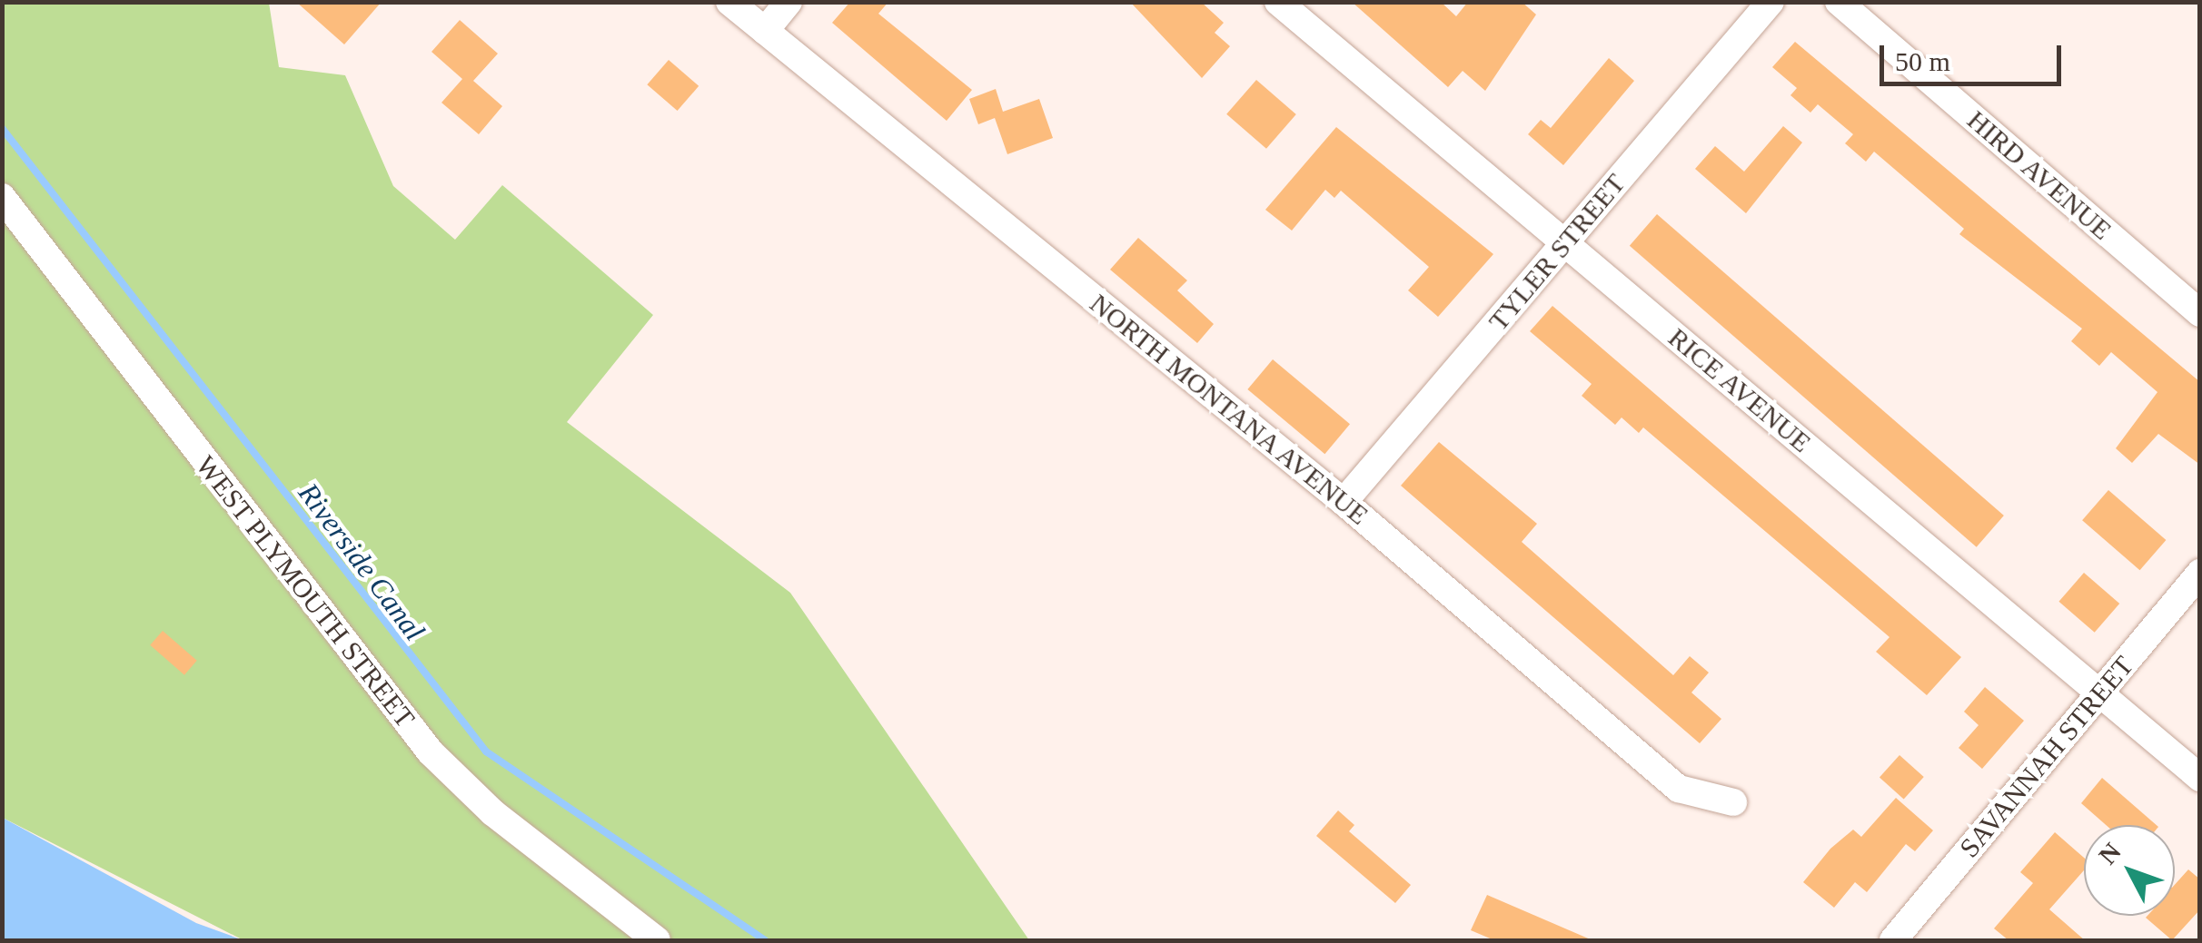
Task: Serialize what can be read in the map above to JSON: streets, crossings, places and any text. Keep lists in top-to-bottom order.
{
  "streets": {
    "street": [
      "HIRD AVENUE",
      "TYLER STREET",
      "RICE AVENUE",
      "NORTH MONTANA AVENUE",
      "WEST PLYMOUTH STREET",
      "SAVANNAH STREET"
    ]
  },
  "crossings": [
    ["TYLER STREET", "RICE AVENUE"],
    ["TYLER STREET", "NORTH MONTANA AVENUE"],
    ["RICE AVENUE", "SAVANNAH STREET"]
  ],
  "water": ["Riverside Canal"],
  "scale_bar": "50 m",
  "north": "top left"
}
